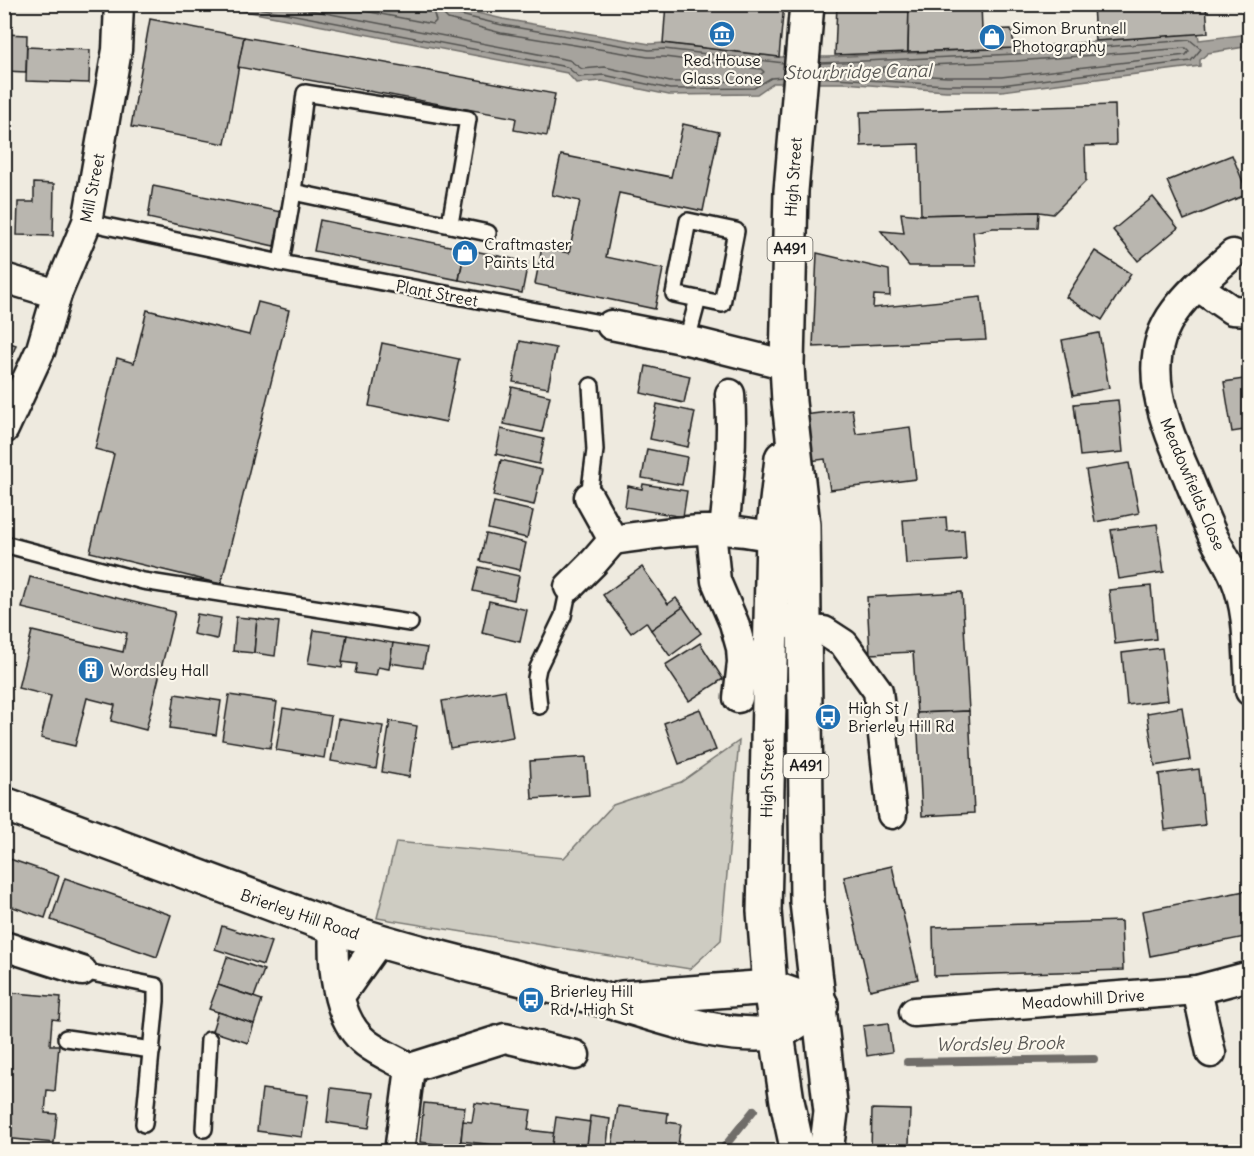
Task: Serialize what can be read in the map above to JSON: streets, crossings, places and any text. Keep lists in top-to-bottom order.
{
  "streets": {
    "main road": ["High Street", "A491", "Brierley Hill Road"],
    "street": [
      "Mill Street",
      "Plant Street",
      "Meadowfields Close",
      "Meadowhill Drive"
    ]
  },
  "crossings": [
    ["High Street", "Plant Street"],
    ["High Street", "Brierley Hill Road"],
    ["Mill Street", "Plant Street"]
  ],
  "water": ["Stourbridge Canal", "Wordsley Brook"],
  "places": {
    "museum": ["Red House Glass Cone"],
    "shop": ["Simon Bruntnell Photography", "Craftmaster Paints Ltd"],
    "building": ["Wordsley Hall"],
    "bus stop": ["High St / Brierley Hill Rd", "Brierley Hill Rd / High St"]
  }
}
